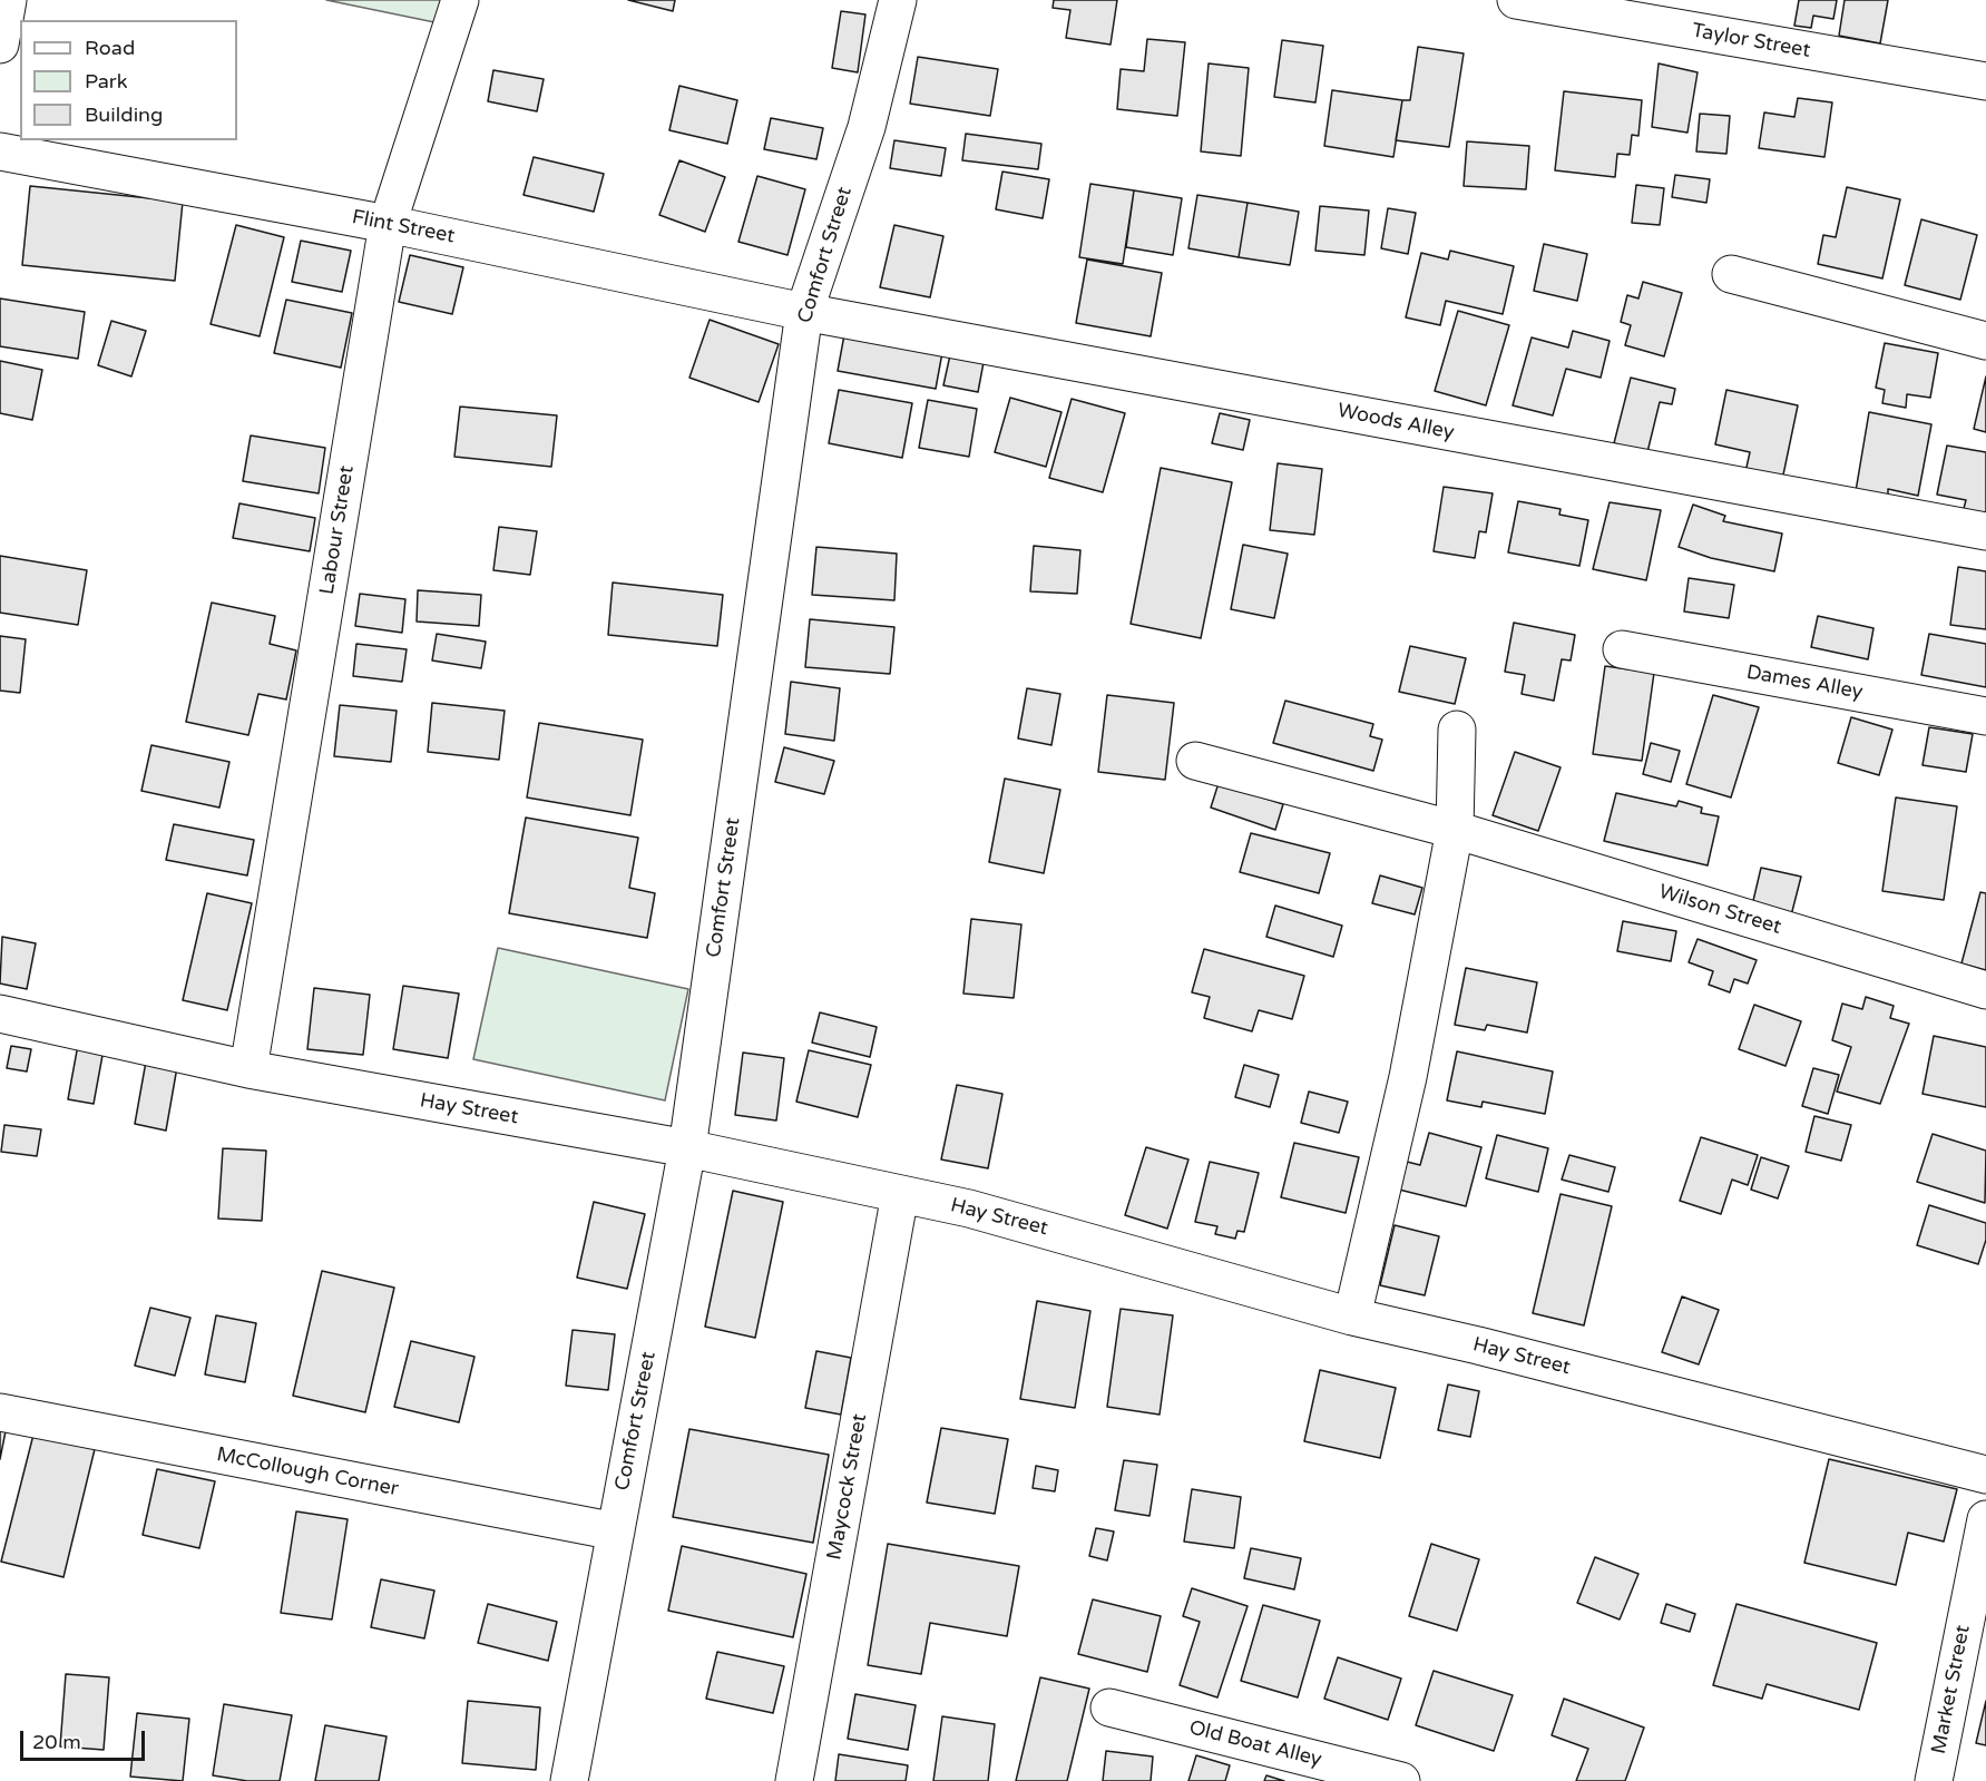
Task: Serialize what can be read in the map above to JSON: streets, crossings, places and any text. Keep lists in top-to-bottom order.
{
  "streets": {
    "street": [
      "Taylor Street",
      "Flint Street",
      "Comfort Street",
      "Woods Alley",
      "Labour Street",
      "Dames Alley",
      "Wilson Street",
      "Hay Street",
      "McCollough Corner",
      "Maycock Street",
      "Market Street",
      "Old Boat Alley"
    ]
  },
  "crossings": [
    ["Flint Street", "Comfort Street"],
    ["Flint Street", "Woods Alley"],
    ["Flint Street", "Labour Street"],
    ["Comfort Street", "Woods Alley"],
    ["Comfort Street", "Hay Street"],
    ["Comfort Street", "McCollough Corner"],
    ["Labour Street", "Hay Street"],
    ["Hay Street", "Maycock Street"]
  ],
  "legend": ["Road", "Park", "Building"],
  "scale_bar": "20 m"
}
